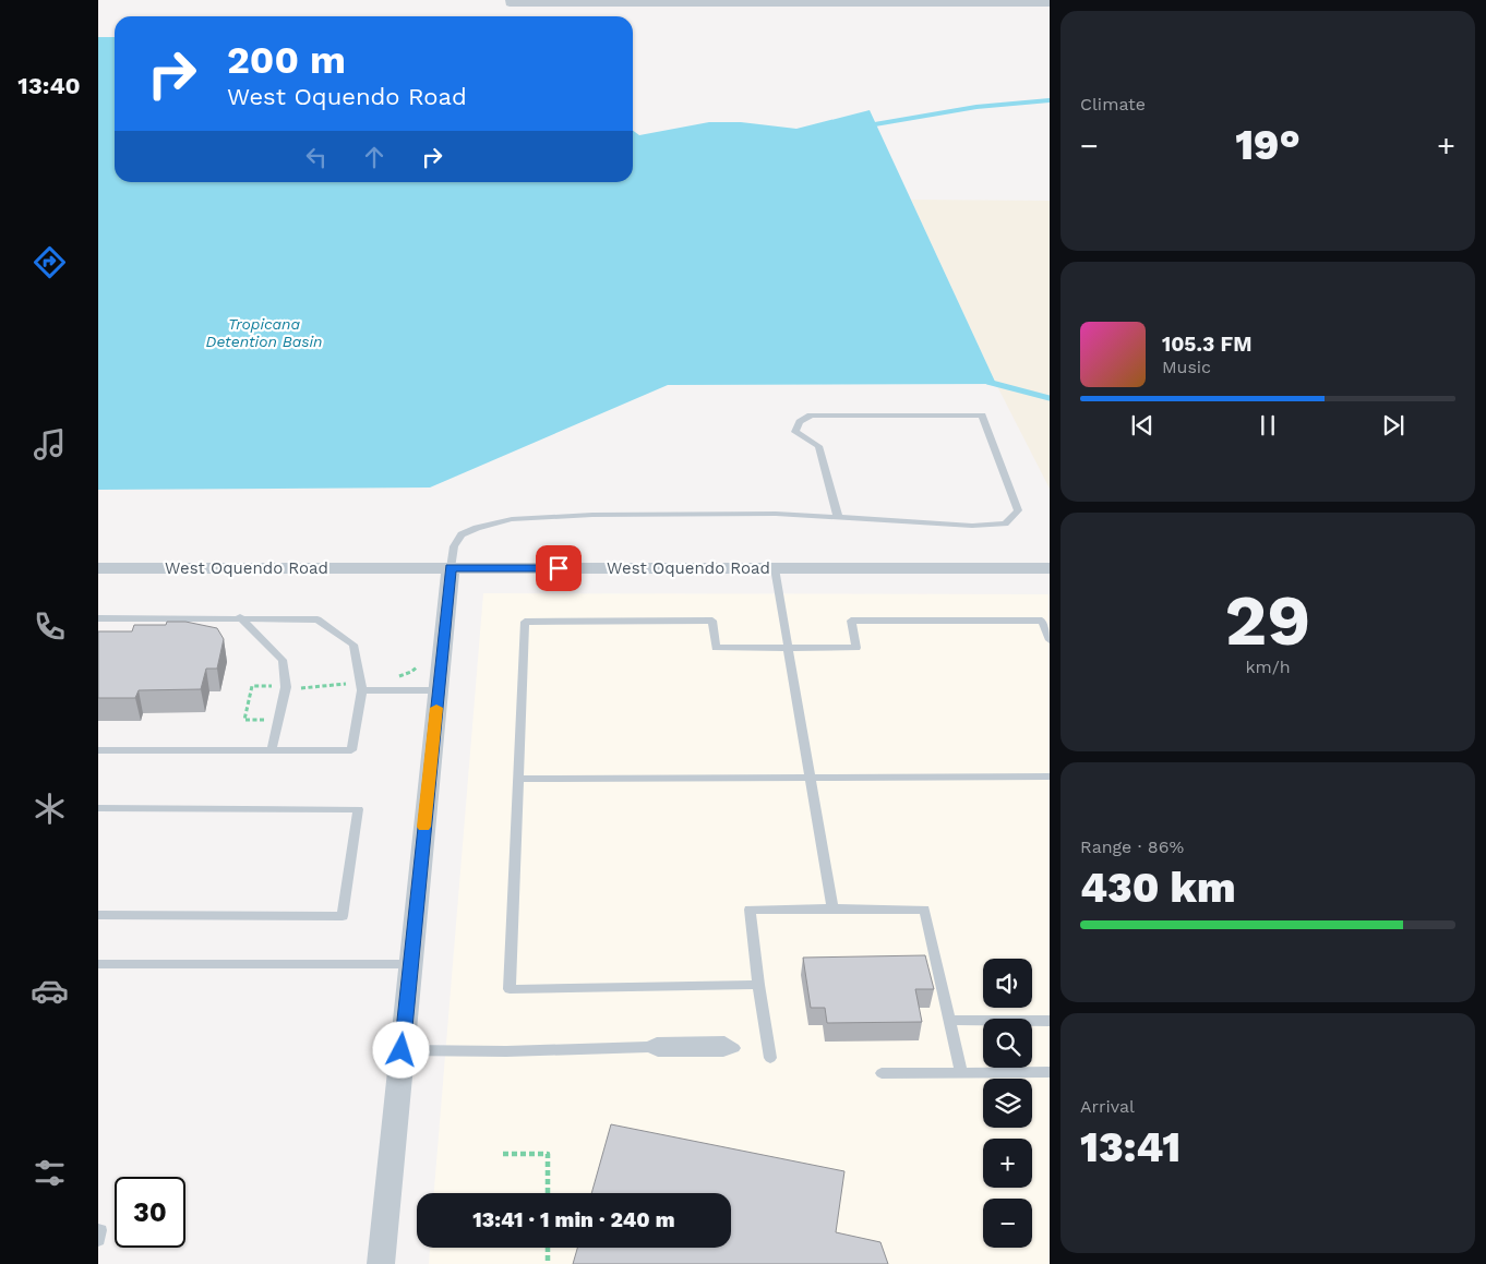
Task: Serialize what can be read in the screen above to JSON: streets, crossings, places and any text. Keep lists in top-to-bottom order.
{
  "streets": {
    "street": ["West Oquendo Road"]
  },
  "water": ["Tropicana Detention Basin"],
  "page": {
    "tabs": "13:40",
    "tile": [
      "Climate",
      ["29", "km/h"],
      ["Range · 86%", "430 km"],
      ["Arrival", "13:41"]
    ],
    "turn": ["200 m", "West Oquendo Road"],
    "heat": ["−", "19°", "+"],
    "song": ["105.3 FM", "Music"],
    "map_buttons": ["+", "−"],
    "limit": "30",
    "trip": "13:41 · 1 min · 240 m"
  }
}
